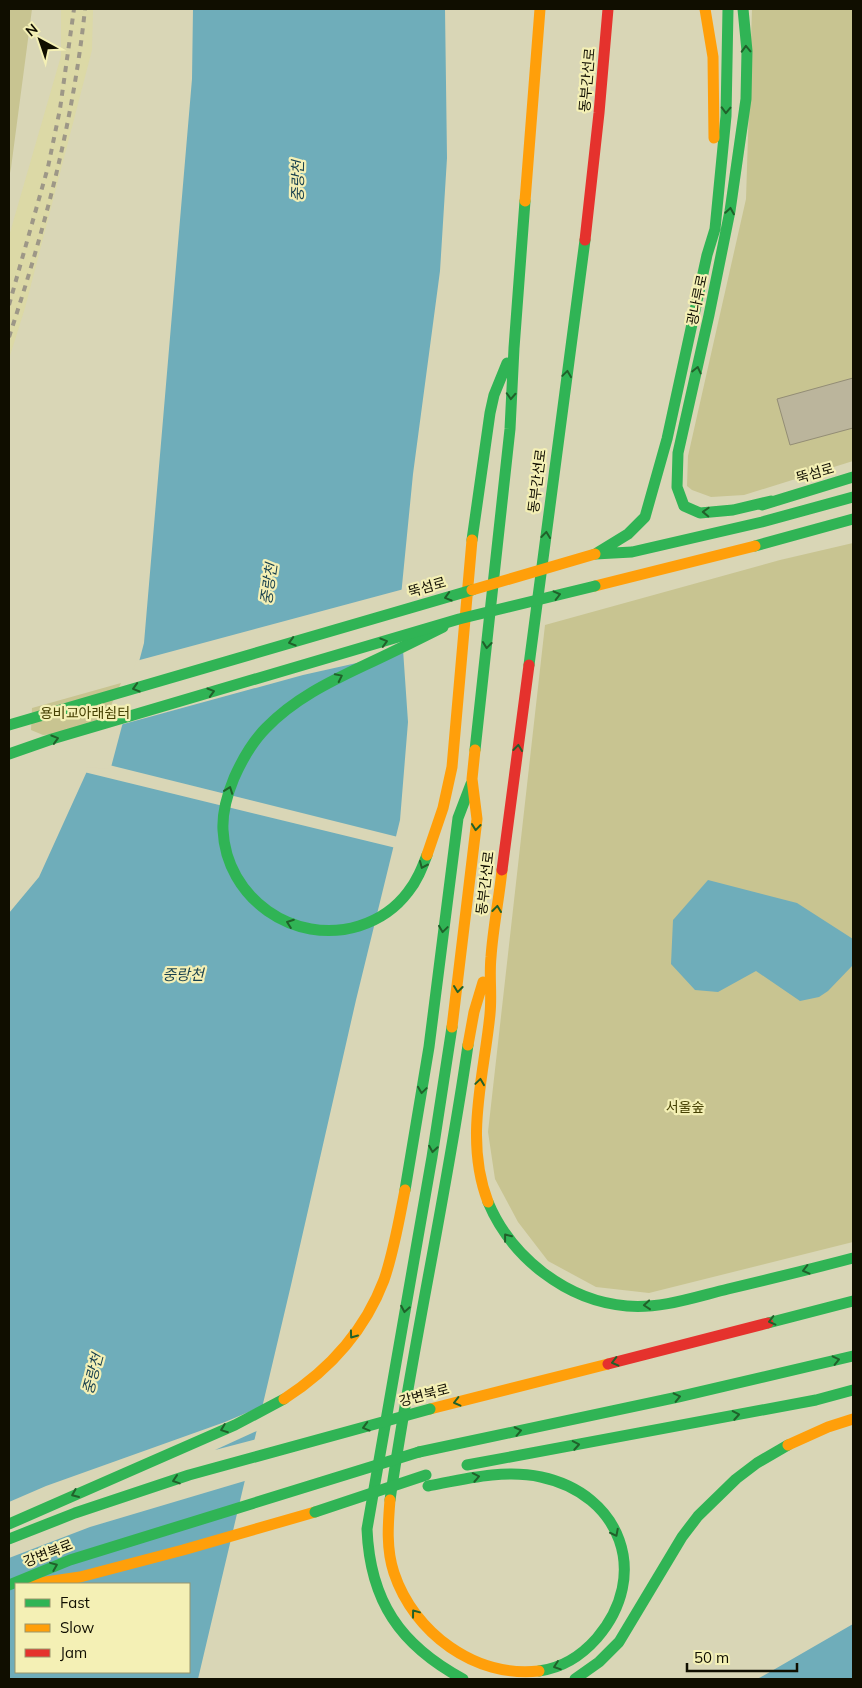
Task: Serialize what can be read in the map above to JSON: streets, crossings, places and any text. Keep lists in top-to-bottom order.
{
  "streets": {
    "main road": [
      "동부간선로",
      "광나루로",
      "뚝섬로",
      "강변북로"
    ]
  },
  "crossings": [
    ["광나루로", "뚝섬로"]
  ],
  "water": ["중랑천"],
  "parks": ["용비교아래쉼터", "서울숲"],
  "legend": ["Fast", "Slow", "Jam"],
  "scale_bar": "50 m",
  "north": "top left"
}
